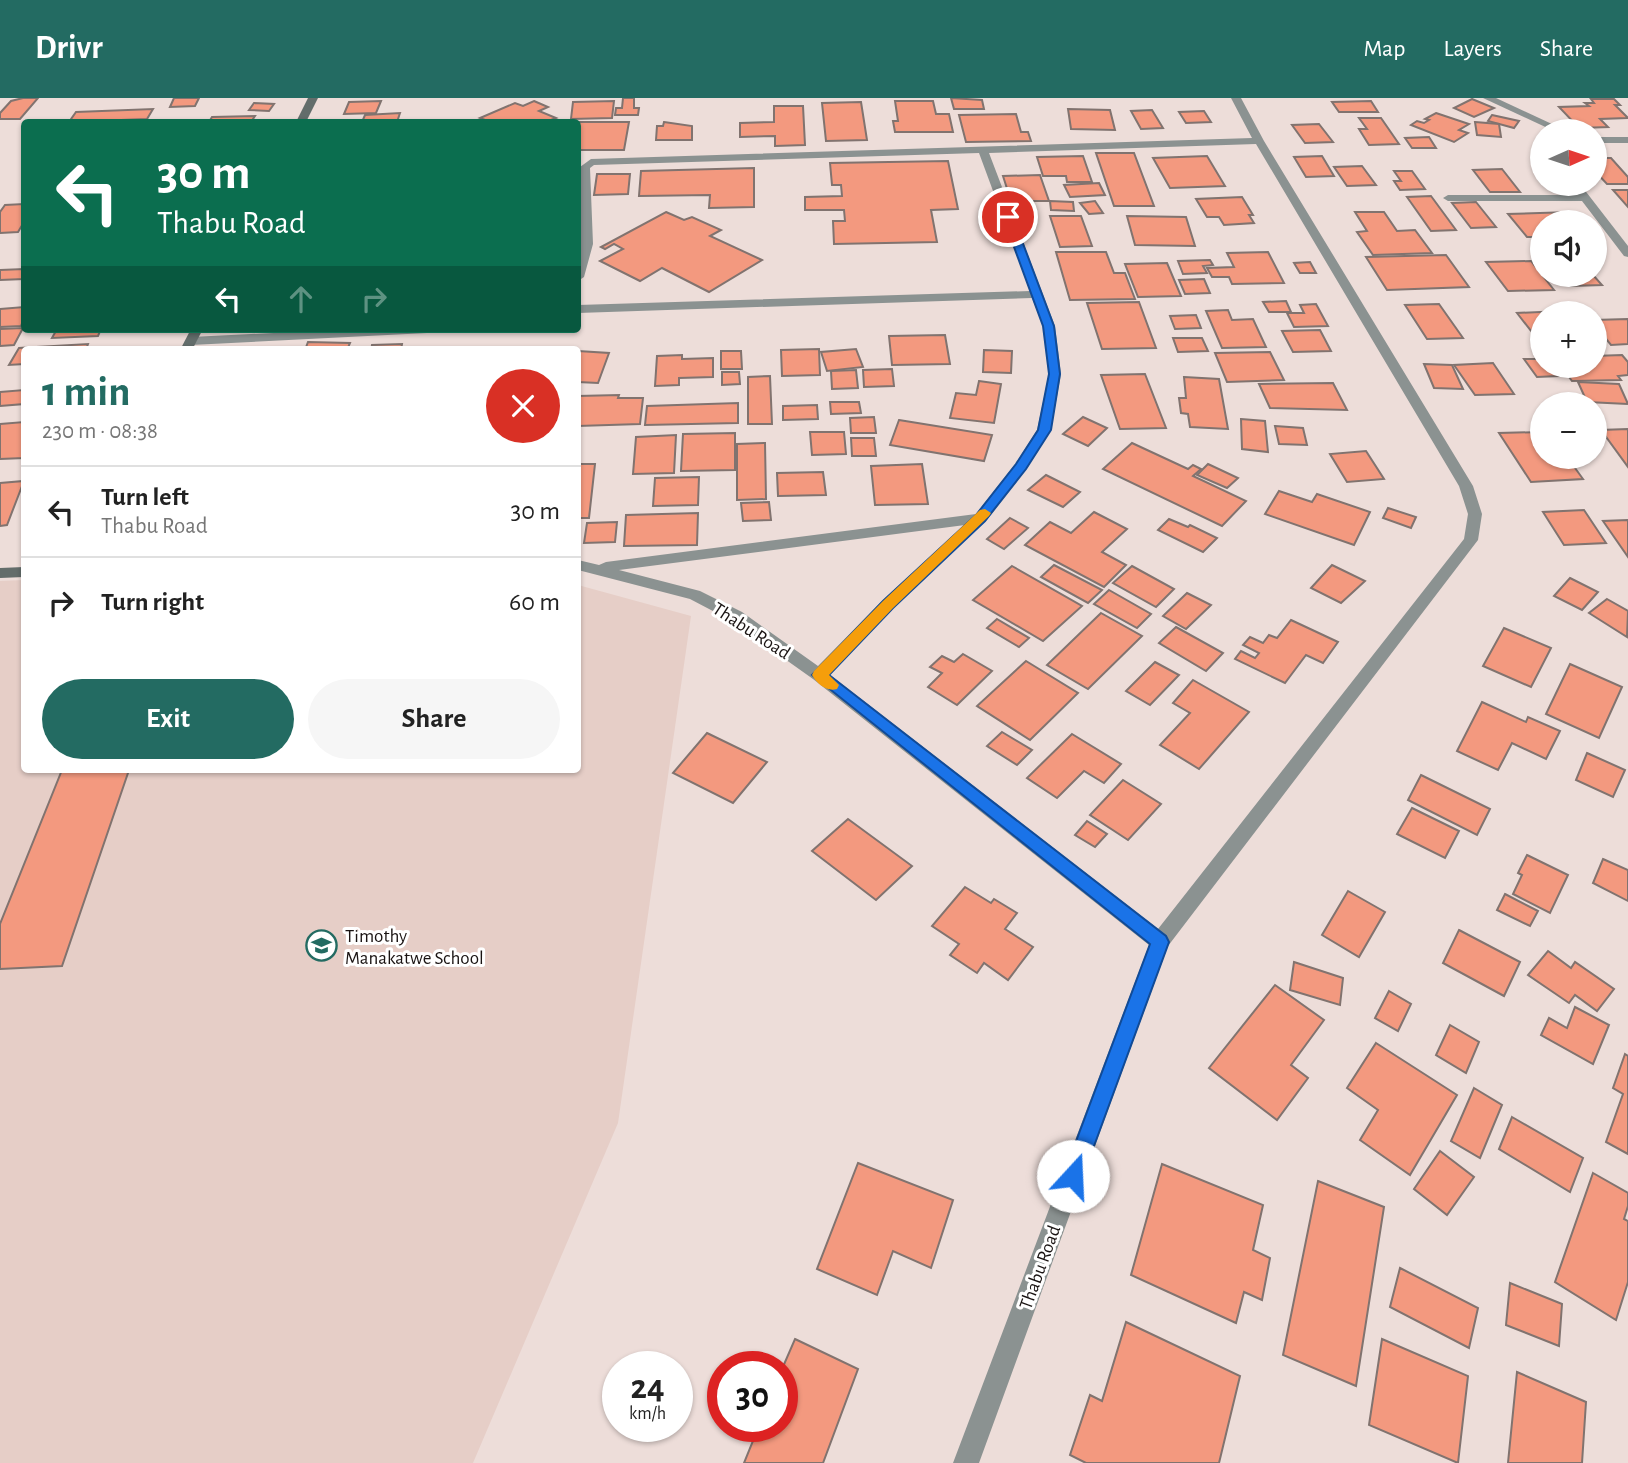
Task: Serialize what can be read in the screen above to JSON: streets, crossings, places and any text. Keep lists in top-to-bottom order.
{
  "streets": {
    "street": ["Thabu Road"]
  },
  "places": {
    "school or university": ["Timothy Manakatwe School"]
  },
  "north": "right",
  "page": {
    "header": "Drivr",
    "nav": ["Map", "Layers", "Share"],
    "map_buttons": ["+", "−"],
    "turn": ["30 m", "Thabu Road"],
    "heading": ["1 min", "230 m · 08:38"],
    "list": [
      {
        "name": "Turn left",
        "note": "Thabu Road",
        "value": "30 m"
      },
      {
        "name": "Turn right",
        "value": "60 m"
      }
    ],
    "buttons": ["Exit", "Share"],
    "speed": "24 km/h",
    "limit": "30"
  }
}
